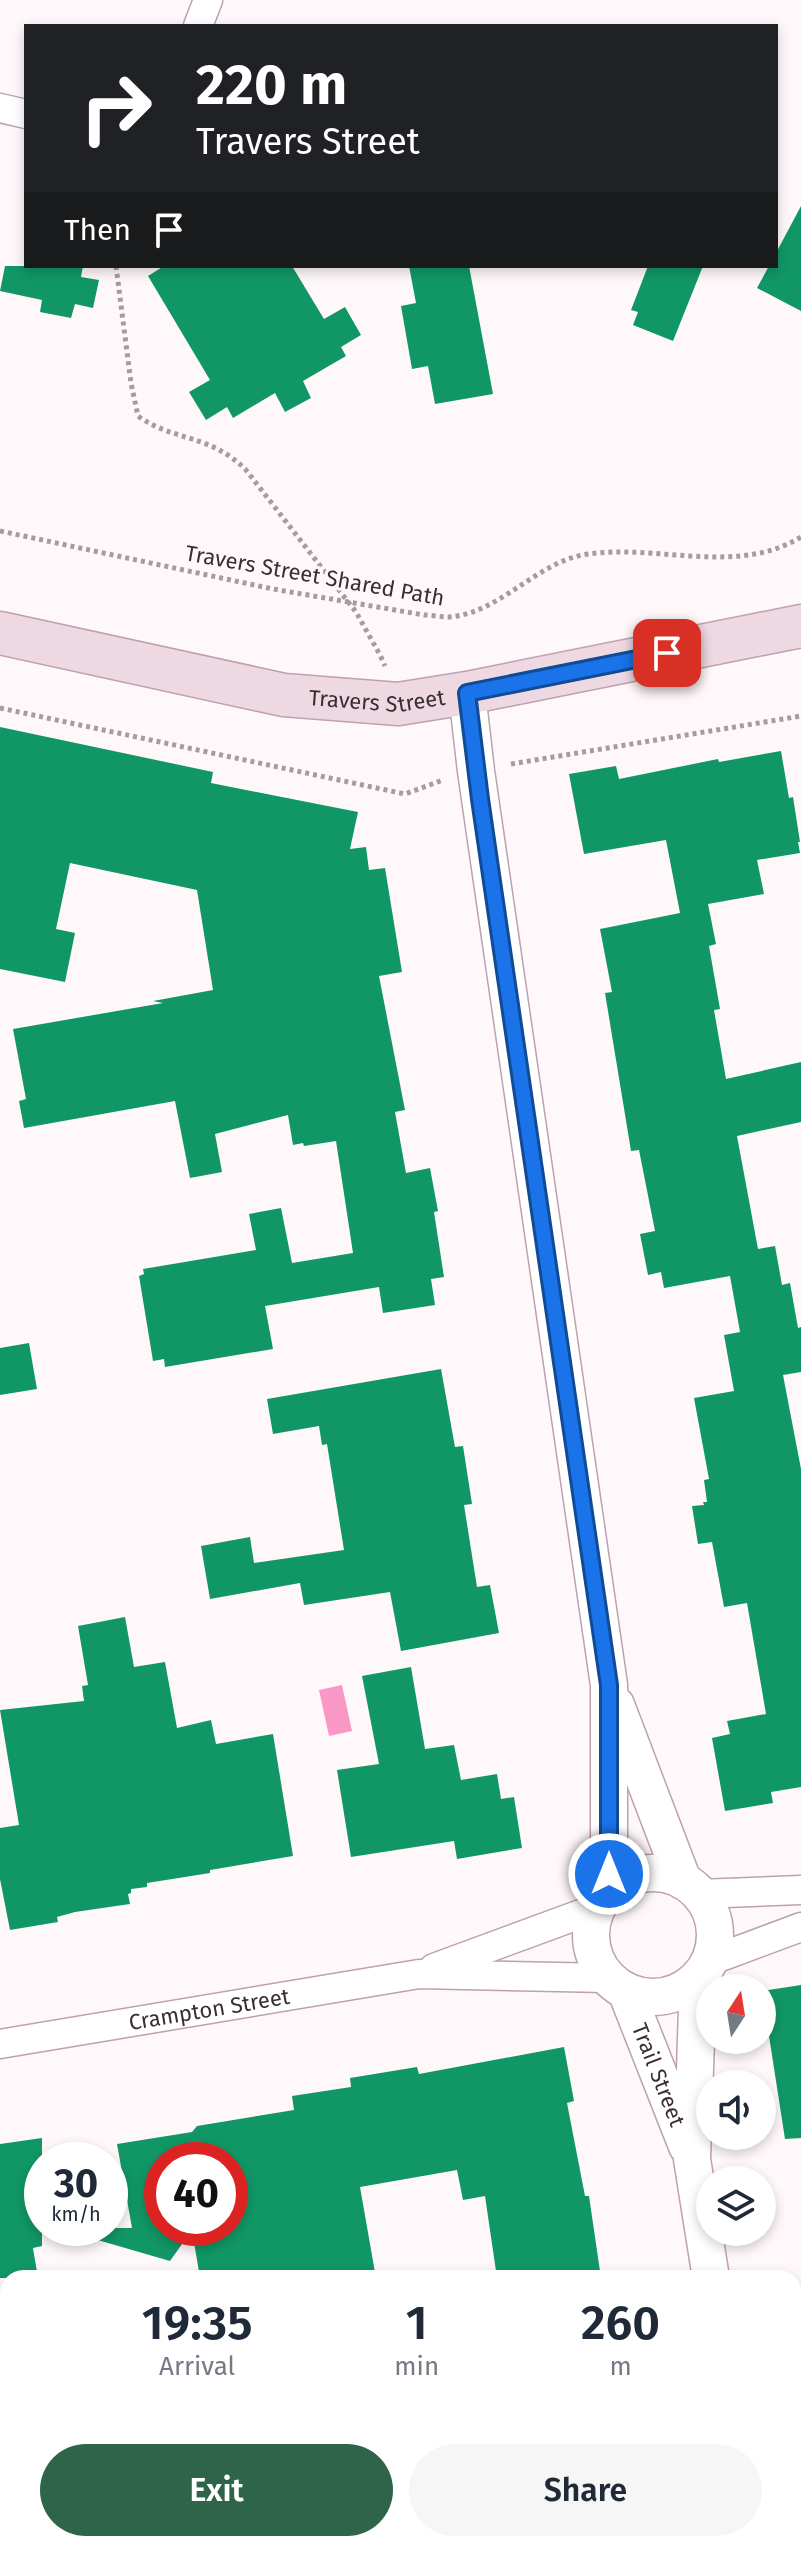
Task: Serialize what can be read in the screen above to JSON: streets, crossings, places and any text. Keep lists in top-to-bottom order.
{
  "streets": {
    "main road": ["Travers Street"],
    "street": ["Crampton Street", "Trail Street"],
    "path": ["Travers Street Shared Path"]
  },
  "crossings": [
    ["Crampton Street", "Trail Street"]
  ],
  "north": "top",
  "page": {
    "turn": ["220 m", "Travers Street"],
    "then": "Then",
    "speed": "30 km/h",
    "limit": "40",
    "eta": [
      "19:35",
      "Arrival",
      "1",
      "min",
      "260",
      "m"
    ],
    "buttons": ["Exit", "Share"]
  }
}
